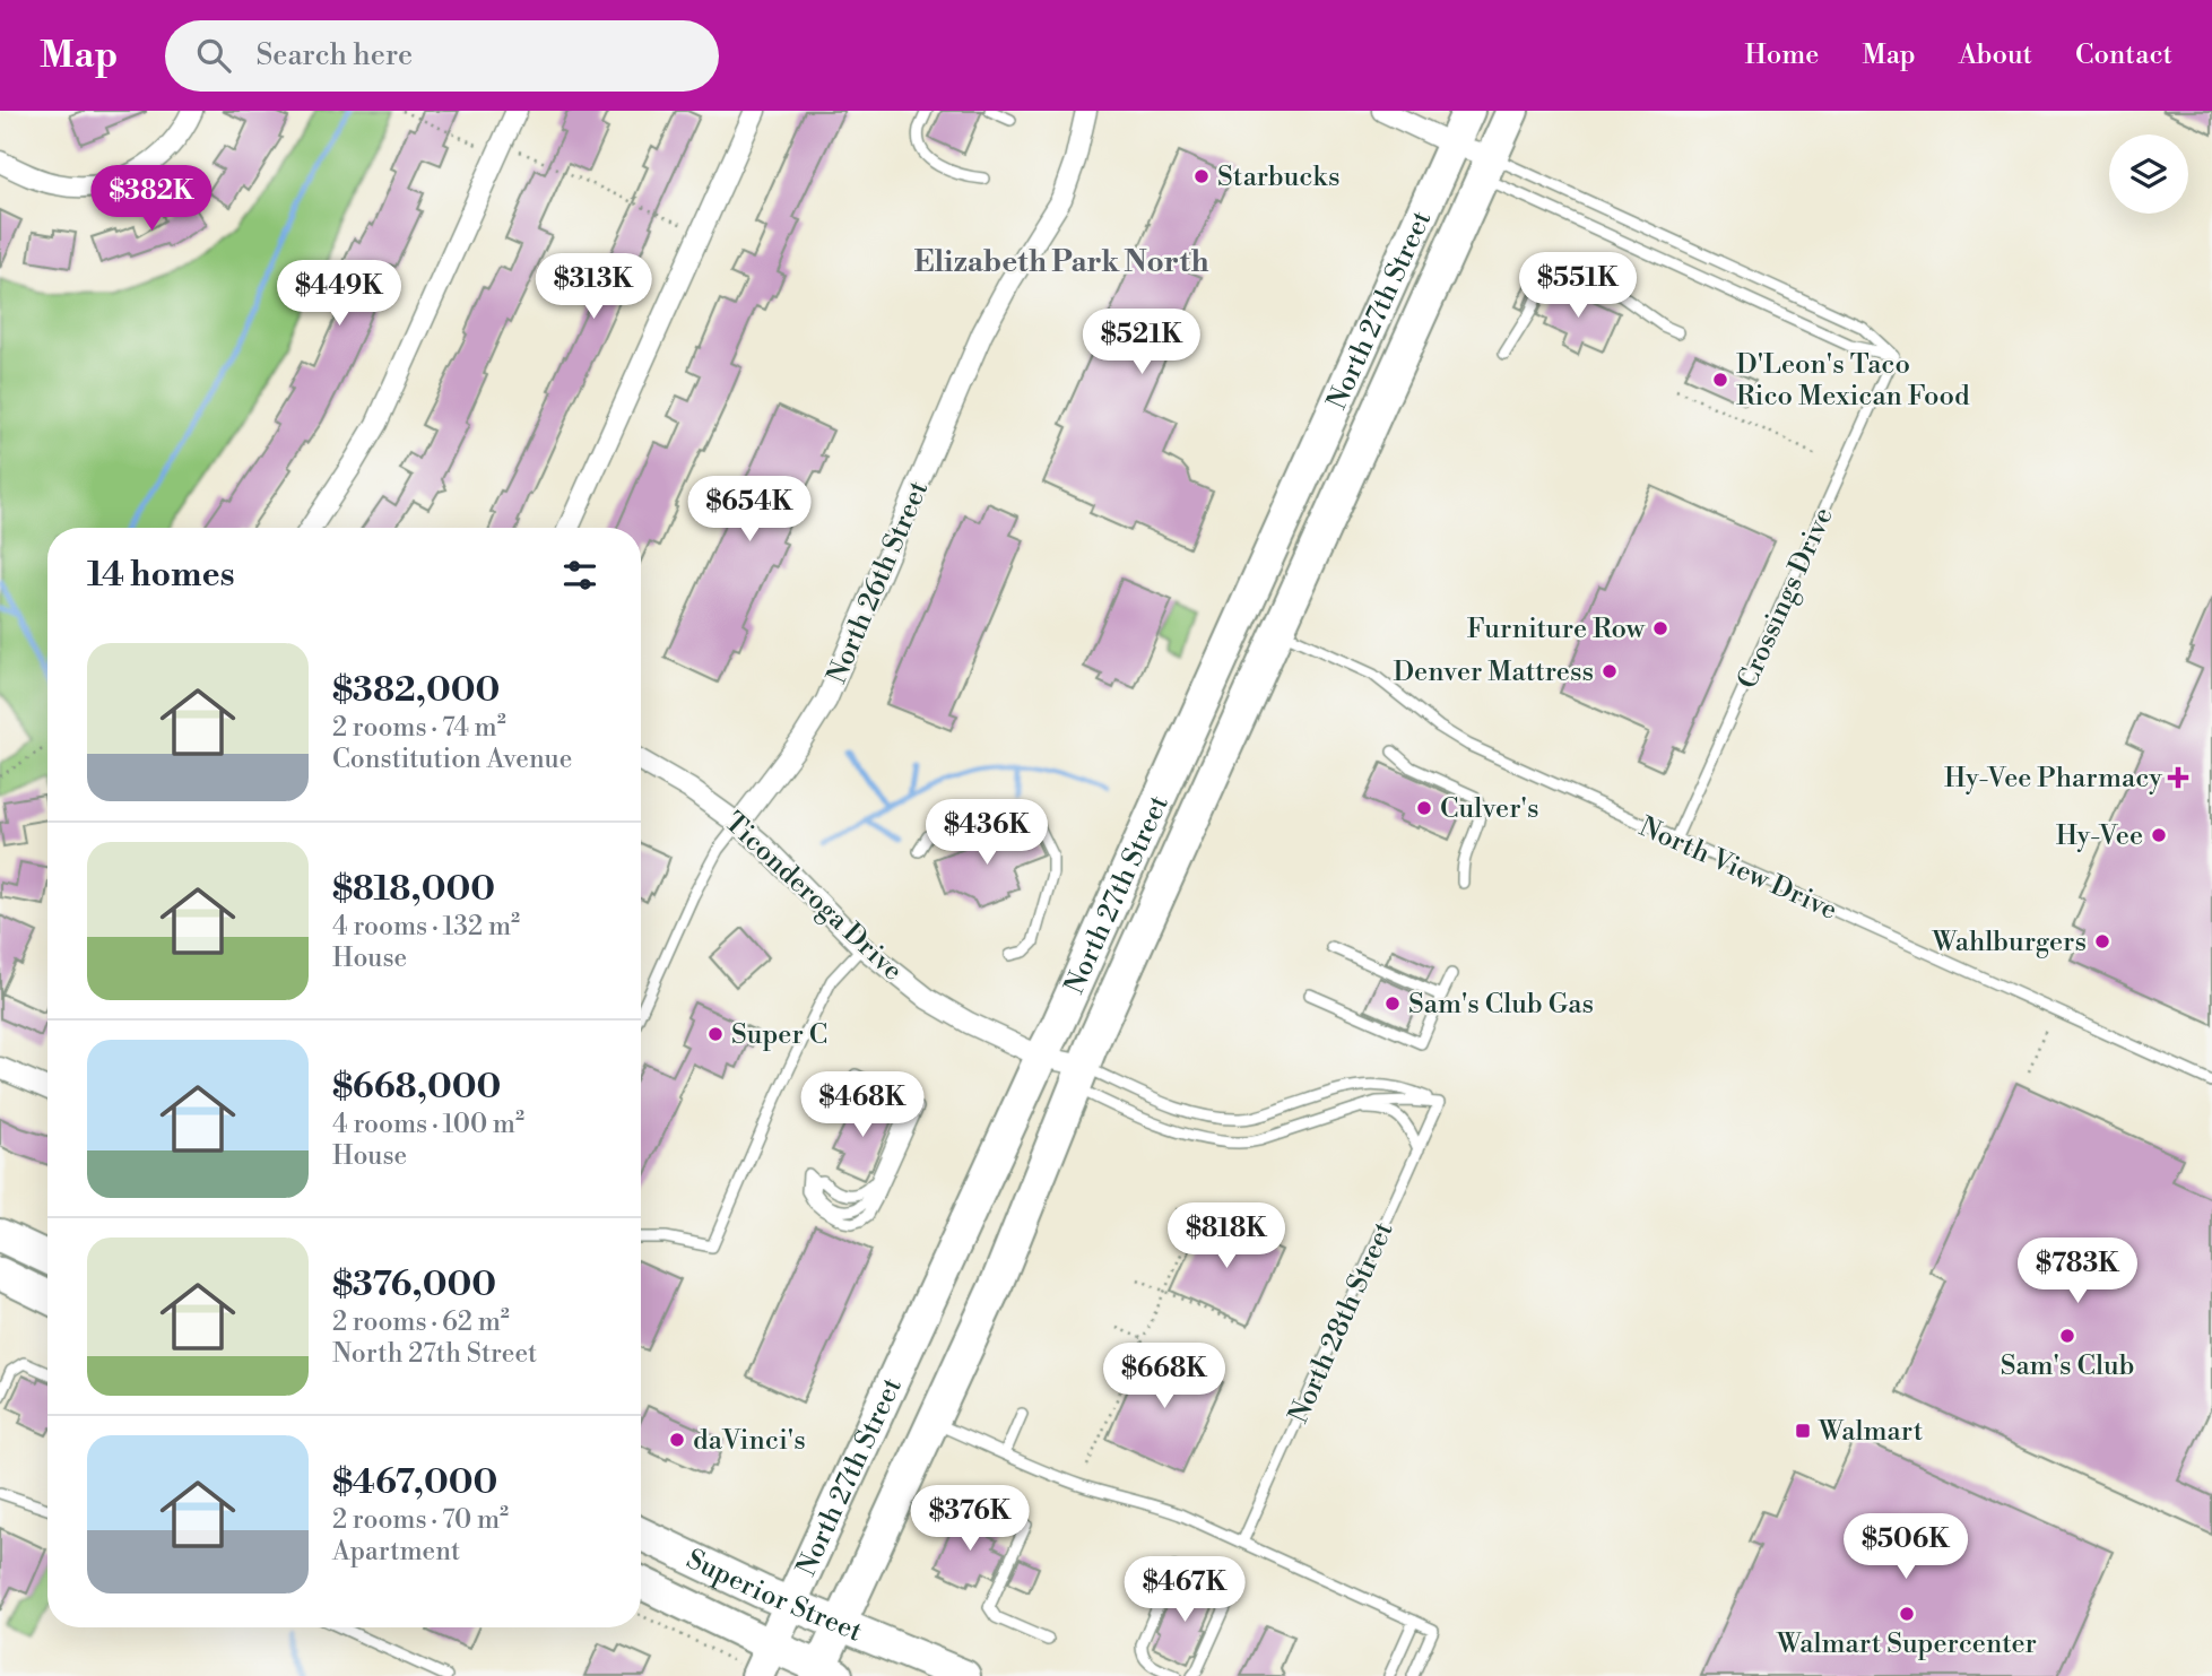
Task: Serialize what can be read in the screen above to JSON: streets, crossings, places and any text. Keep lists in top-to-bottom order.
{
  "streets": {
    "main road": ["North 27th Street", "Superior Street"],
    "street": ["North 26th Street", "Ticonderoga Drive"],
    "lane": ["Crossings Drive", "North View Drive", "North 28th Street"]
  },
  "crossings": [
    ["North 27th Street", "North View Drive"],
    ["North 27th Street", "Ticonderoga Drive"],
    ["North 27th Street", "Superior Street"],
    ["North 26th Street", "Ticonderoga Drive"],
    ["Crossings Drive", "North View Drive"],
    ["Ticonderoga Drive", "North 28th Street"]
  ],
  "districts": ["Elizabeth Park North"],
  "places": {
    "other": [
      "Starbucks",
      "D'Leon's Taco Rico Mexican Food",
      "Furniture Row",
      "Denver Mattress",
      "Culver's",
      "Hy-Vee",
      "Wahlburgers",
      "Sam's Club Gas",
      "Super C",
      "Sam's Club",
      "daVinci's",
      "Walmart Supercenter"
    ],
    "health": ["Hy-Vee Pharmacy"],
    "transit": ["Walmart"]
  },
  "page": {
    "header": "Map",
    "search": "Search here",
    "nav": [
      "Home",
      "Map",
      "About",
      "Contact"
    ],
    "price": [
      "$382K",
      "$551K",
      "$313K",
      "$449K",
      "$521K",
      "$654K",
      "$436K",
      "$468K",
      "$818K",
      "$783K",
      "$668K",
      "$376K",
      "$506K",
      "$467K"
    ],
    "heading": "14 homes",
    "list": [
      {
        "name": "$382,000",
        "note": "2 rooms · 74 m² · Constitution Avenue"
      },
      {
        "name": "$818,000",
        "note": "4 rooms · 132 m² · House"
      },
      {
        "name": "$668,000",
        "note": "4 rooms · 100 m² · House"
      },
      {
        "name": "$376,000",
        "note": "2 rooms · 62 m² · North 27th Street"
      },
      {
        "name": "$467,000",
        "note": "2 rooms · 70 m² · Apartment"
      }
    ]
  }
}
